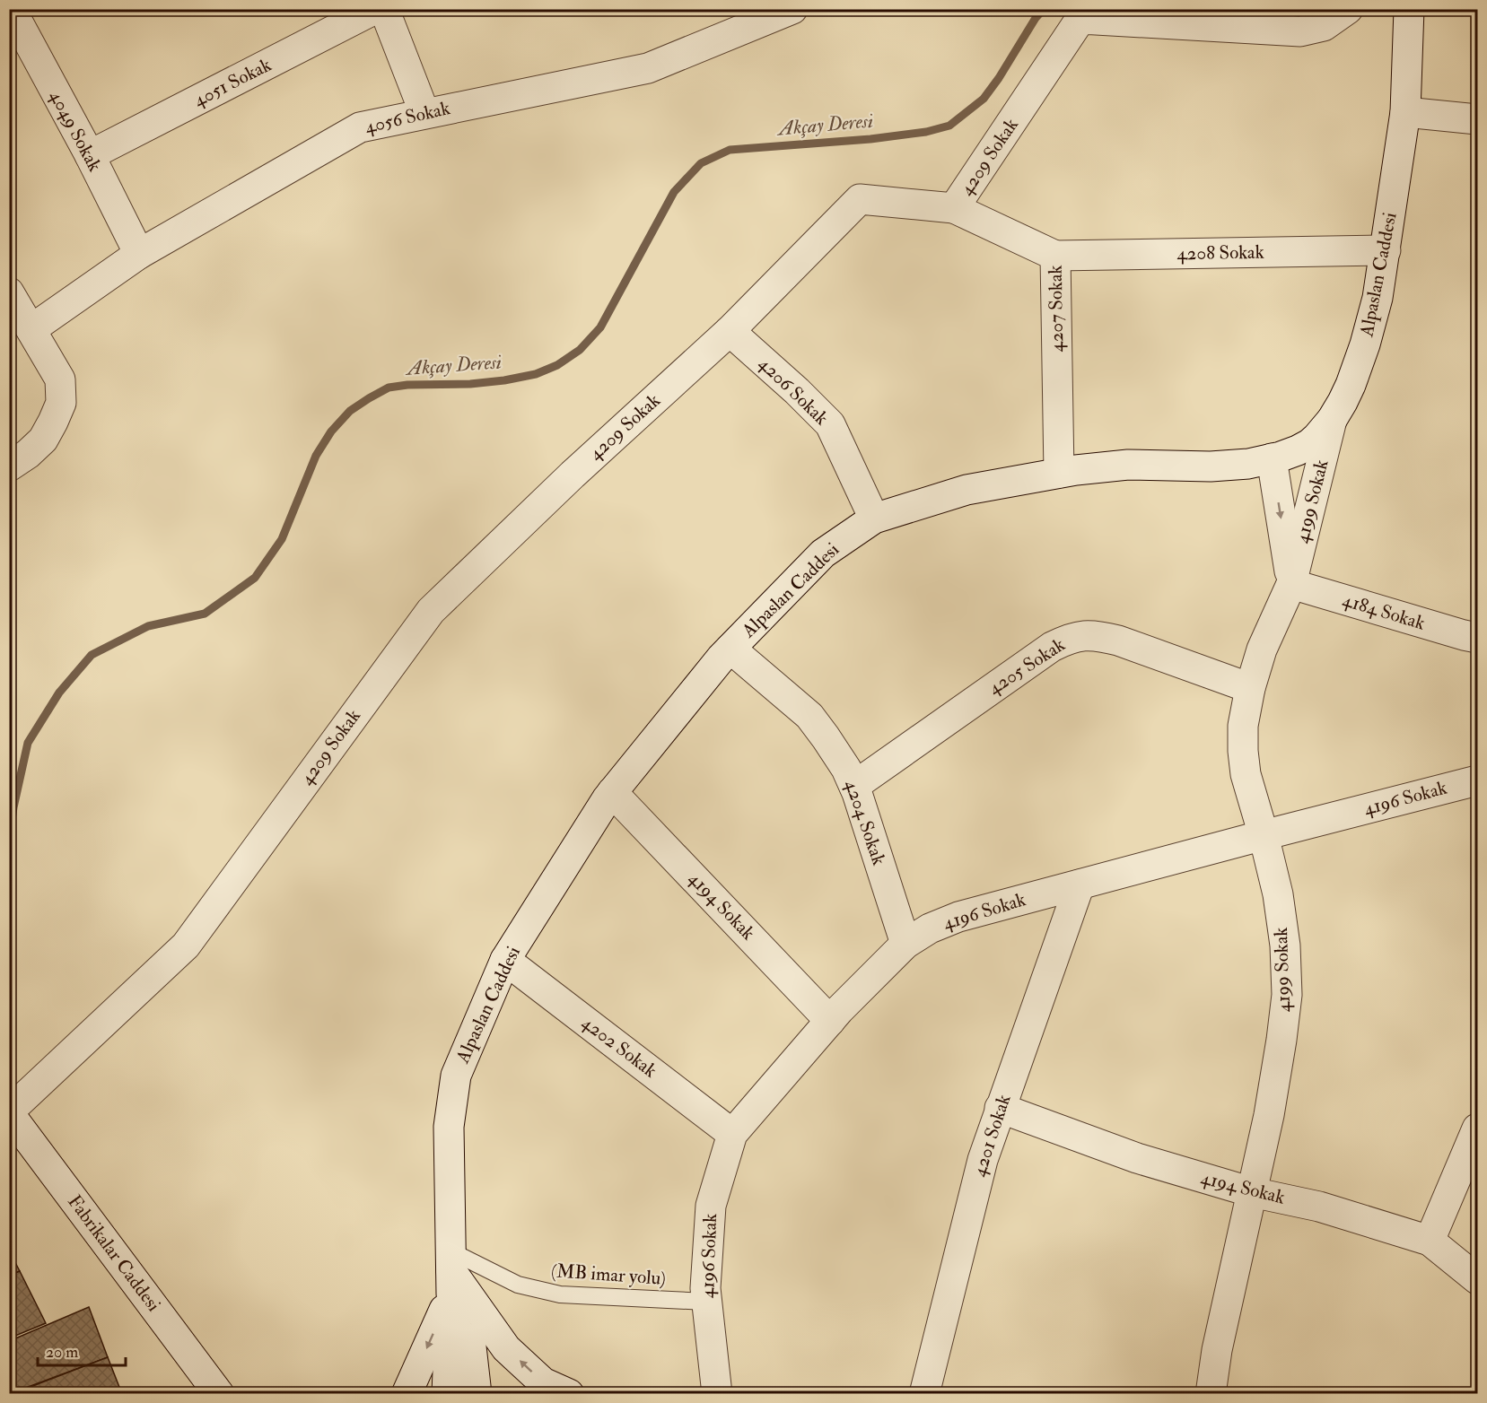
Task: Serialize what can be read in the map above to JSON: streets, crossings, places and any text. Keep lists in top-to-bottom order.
{
  "streets": {
    "street": [
      "4051 Sokak",
      "4056 Sokak",
      "4049 Sokak",
      "4209 Sokak",
      "4208 Sokak",
      "Alpaslan Caddesi",
      "4207 Sokak",
      "4206 Sokak",
      "4199 Sokak",
      "4184 Sokak",
      "4205 Sokak",
      "4196 Sokak",
      "4204 Sokak",
      "4194 Sokak",
      "4202 Sokak",
      "4201 Sokak",
      "Fabrikalar Caddesi"
    ],
    "lane": ["(MB imar yolu)"]
  },
  "crossings": [
    ["4051 Sokak", "4049 Sokak"],
    ["4056 Sokak", "4049 Sokak"],
    ["4209 Sokak", "4207 Sokak"],
    ["4209 Sokak", "4206 Sokak"],
    ["4209 Sokak", "Fabrikalar Caddesi"],
    ["4208 Sokak", "Alpaslan Caddesi"],
    ["4208 Sokak", "4207 Sokak"],
    ["Alpaslan Caddesi", "4207 Sokak"],
    ["Alpaslan Caddesi", "4206 Sokak"],
    ["Alpaslan Caddesi", "4199 Sokak"],
    ["Alpaslan Caddesi", "4204 Sokak"],
    ["Alpaslan Caddesi", "4194 Sokak"],
    ["Alpaslan Caddesi", "4202 Sokak"],
    ["Alpaslan Caddesi", "(MB imar yolu)"],
    ["4199 Sokak", "4184 Sokak"],
    ["4199 Sokak", "4205 Sokak"],
    ["4199 Sokak", "4196 Sokak"],
    ["4199 Sokak", "4194 Sokak"],
    ["4205 Sokak", "4204 Sokak"],
    ["4196 Sokak", "4204 Sokak"],
    ["4196 Sokak", "4194 Sokak"],
    ["4196 Sokak", "4202 Sokak"],
    ["4196 Sokak", "4201 Sokak"],
    ["4196 Sokak", "(MB imar yolu)"],
    ["4194 Sokak", "4201 Sokak"]
  ],
  "water": ["Akçay Deresi"],
  "scale_bar": "20 m"
}
